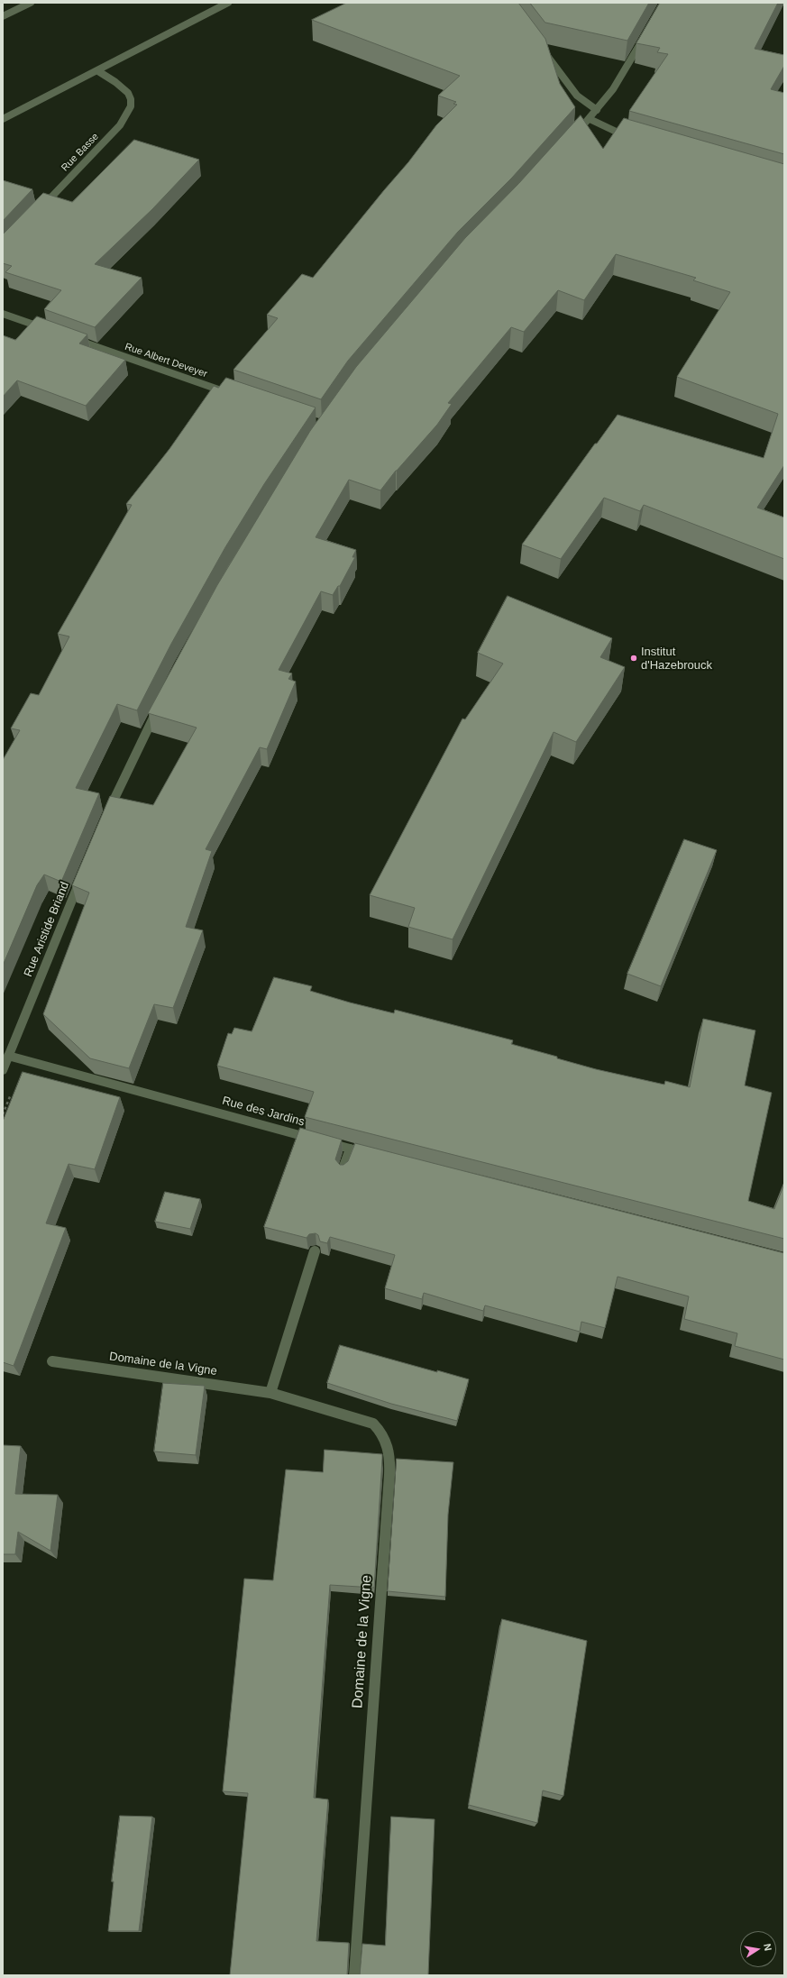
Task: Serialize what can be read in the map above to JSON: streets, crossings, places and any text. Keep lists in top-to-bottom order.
{
  "streets": {
    "street": [
      "Rue Basse",
      "Rue Albert Deveyer",
      "Rue Aristide Briand",
      "Rue des Jardins",
      "Domaine de la Vigne"
    ]
  },
  "crossings": [
    ["Rue Aristide Briand", "Rue des Jardins"]
  ],
  "places": ["Institut d'Hazebrouck"],
  "north": "right"
}
